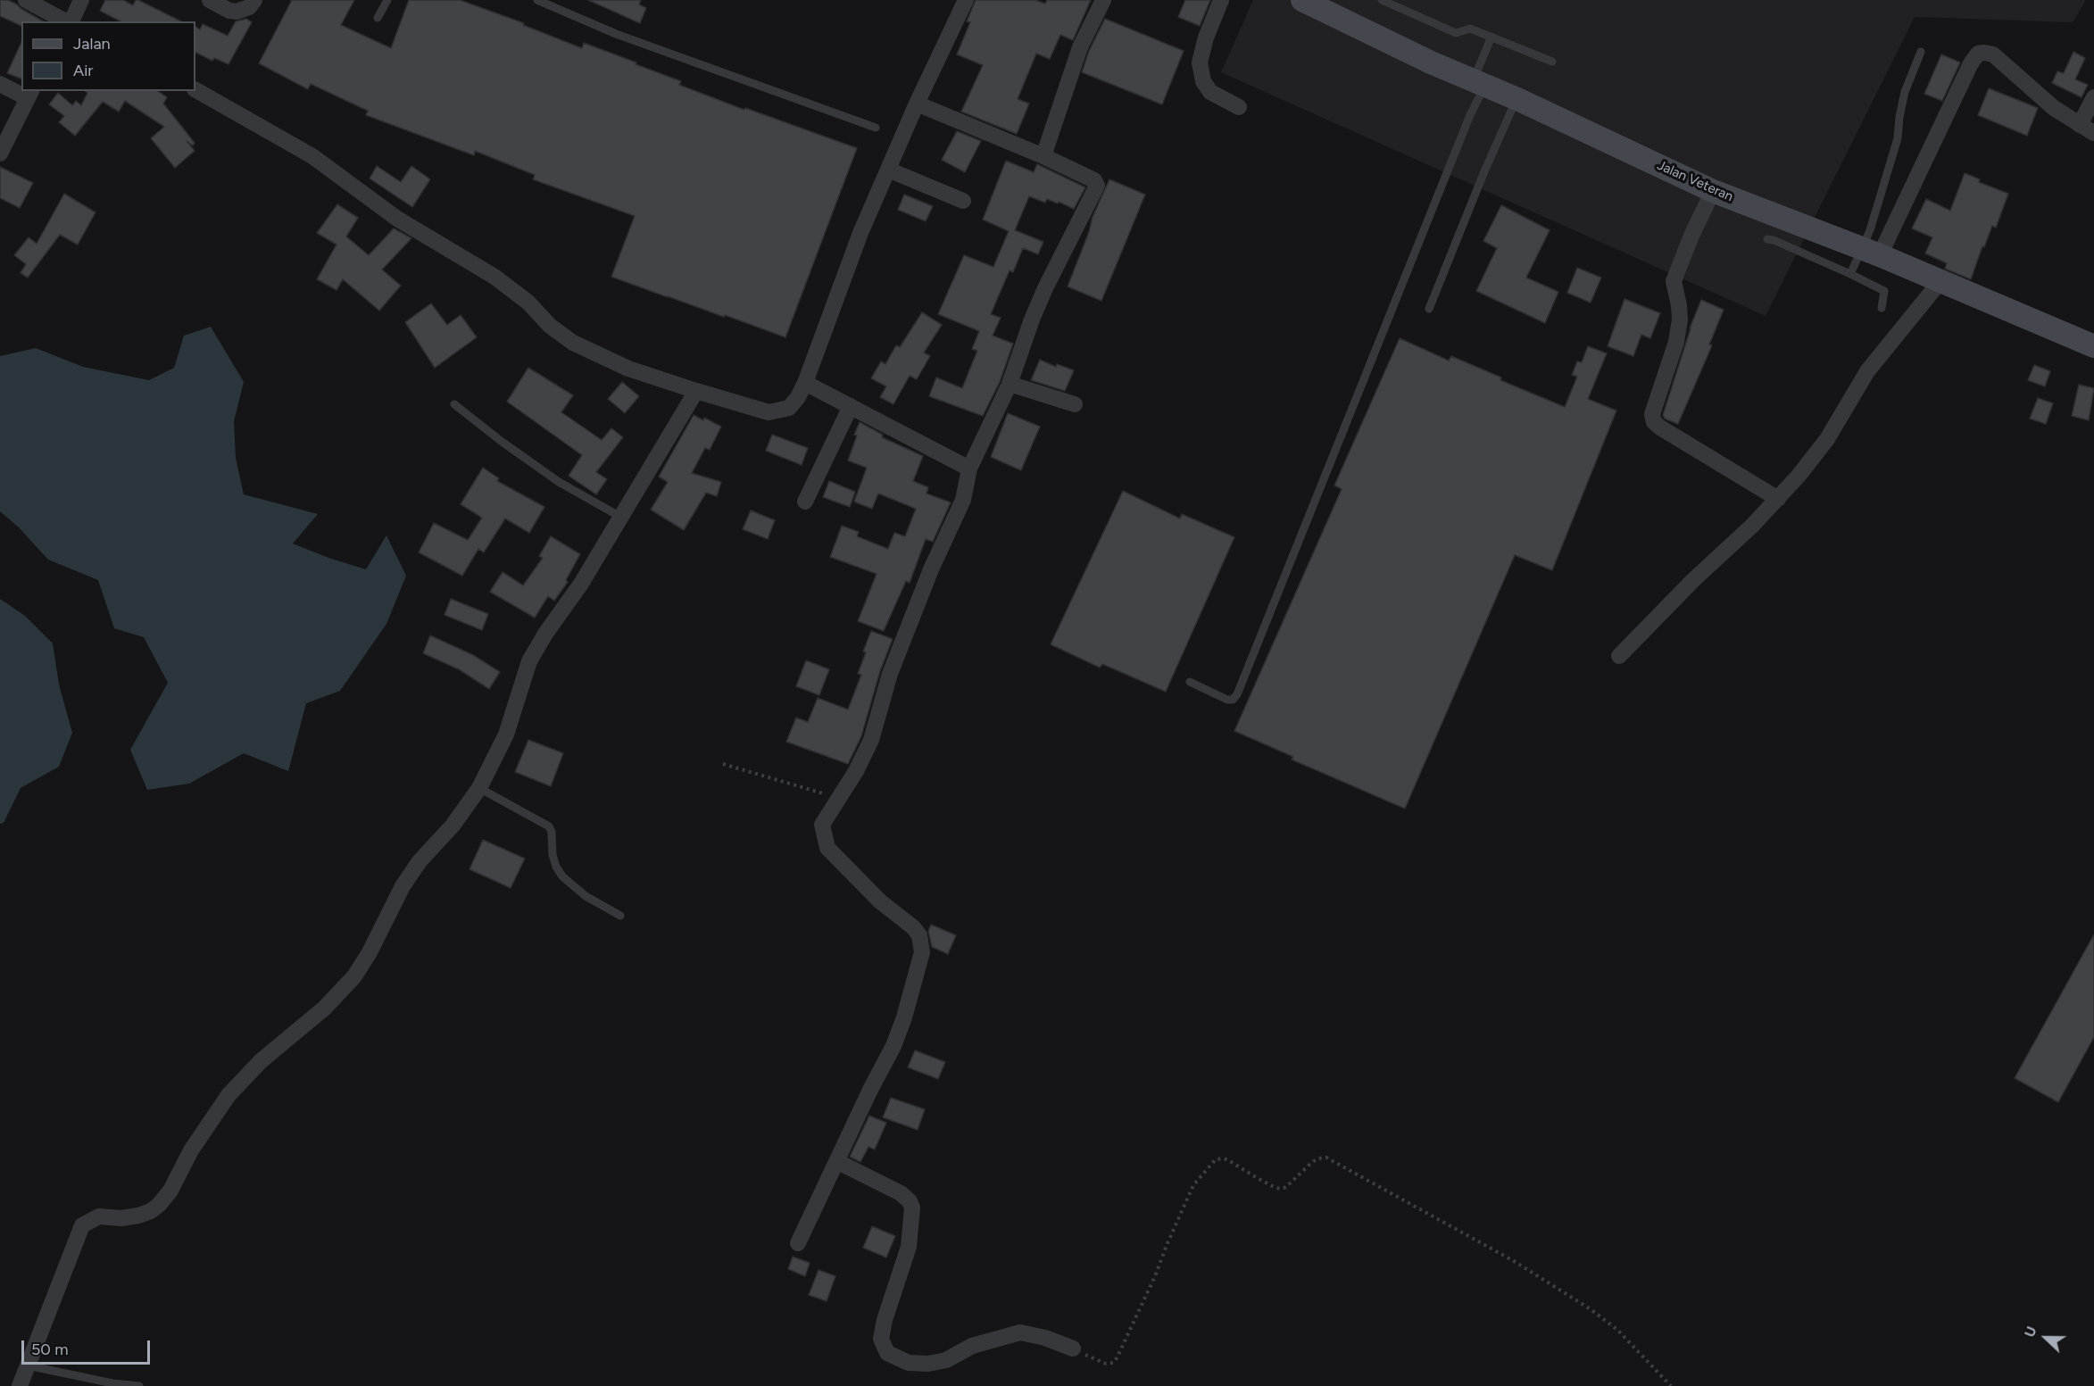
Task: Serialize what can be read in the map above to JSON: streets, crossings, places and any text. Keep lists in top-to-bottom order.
{
  "streets": {
    "main road": ["Jalan Veteran"]
  },
  "legend": ["Jalan", "Air"],
  "scale_bar": "50 m",
  "north": "left"
}
